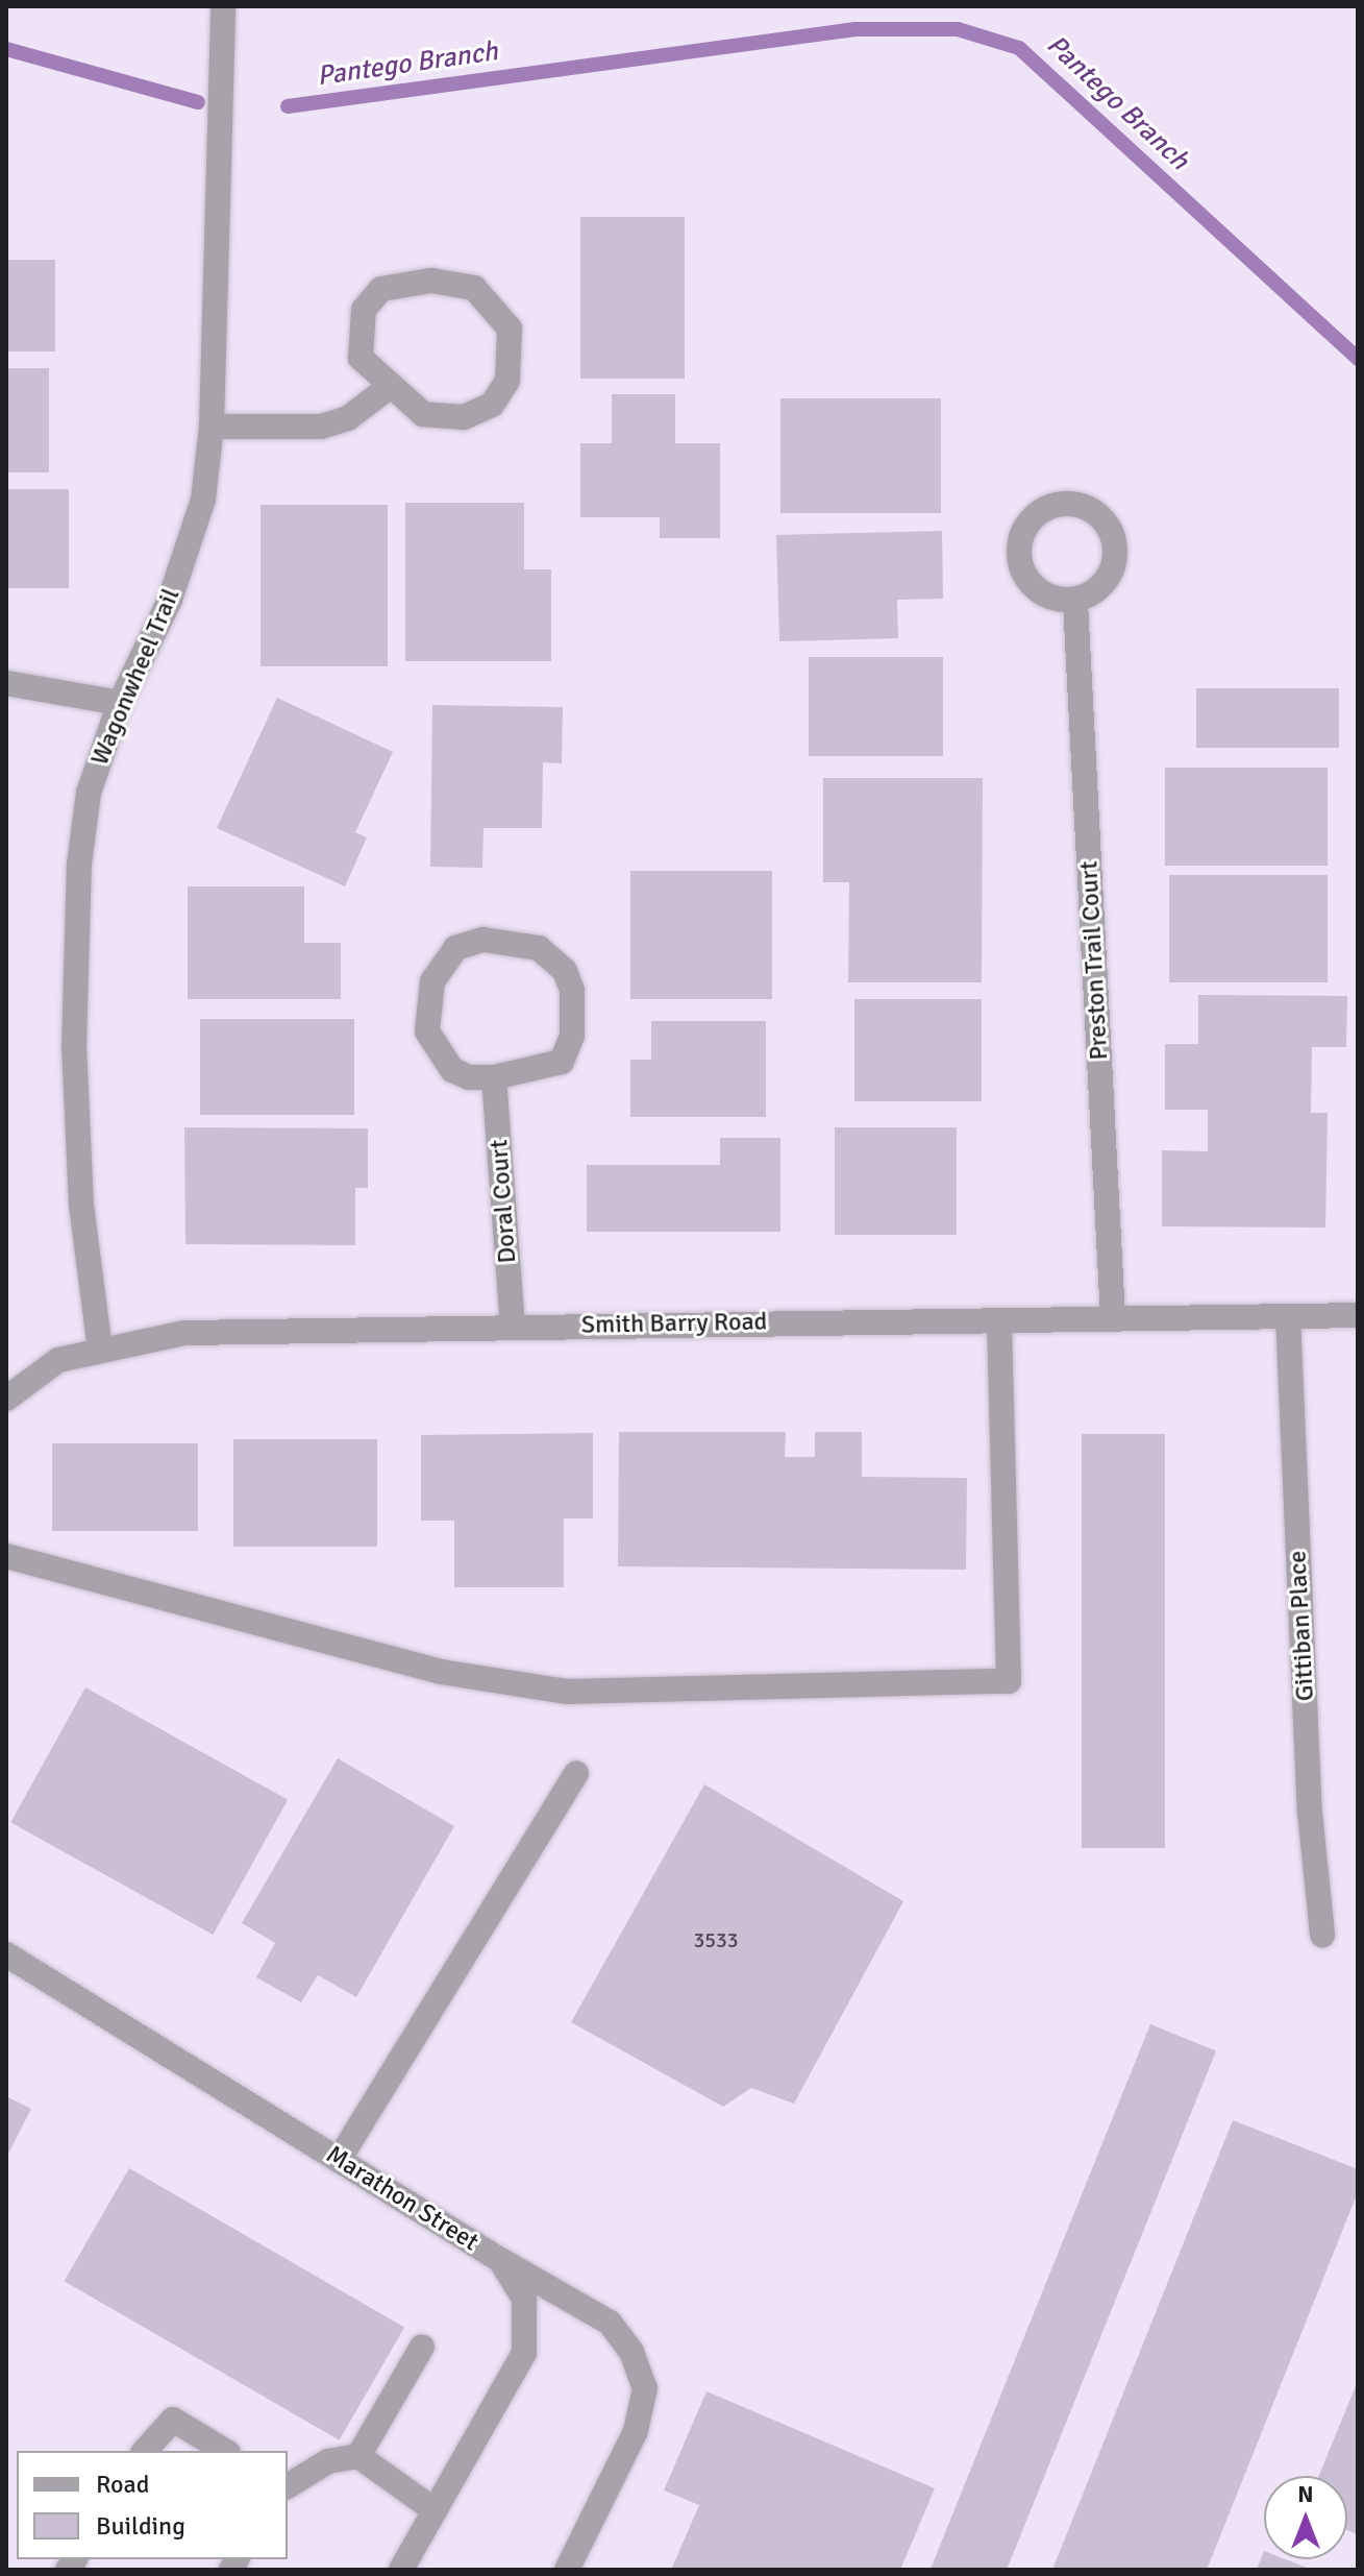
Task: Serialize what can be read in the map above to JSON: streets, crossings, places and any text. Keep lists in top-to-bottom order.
{
  "streets": {
    "street": [
      "Wagonwheel Trail",
      "Preston Trail Court",
      "Doral Court",
      "Smith Barry Road",
      "Gittiban Place",
      "Marathon Street"
    ]
  },
  "crossings": [
    ["Wagonwheel Trail", "Smith Barry Road"],
    ["Preston Trail Court", "Smith Barry Road"],
    ["Doral Court", "Smith Barry Road"],
    ["Smith Barry Road", "Gittiban Place"]
  ],
  "water": ["Pantego Branch"],
  "house_numbers": ["3533"],
  "legend": ["Road", "Building"],
  "north": "top"
}
